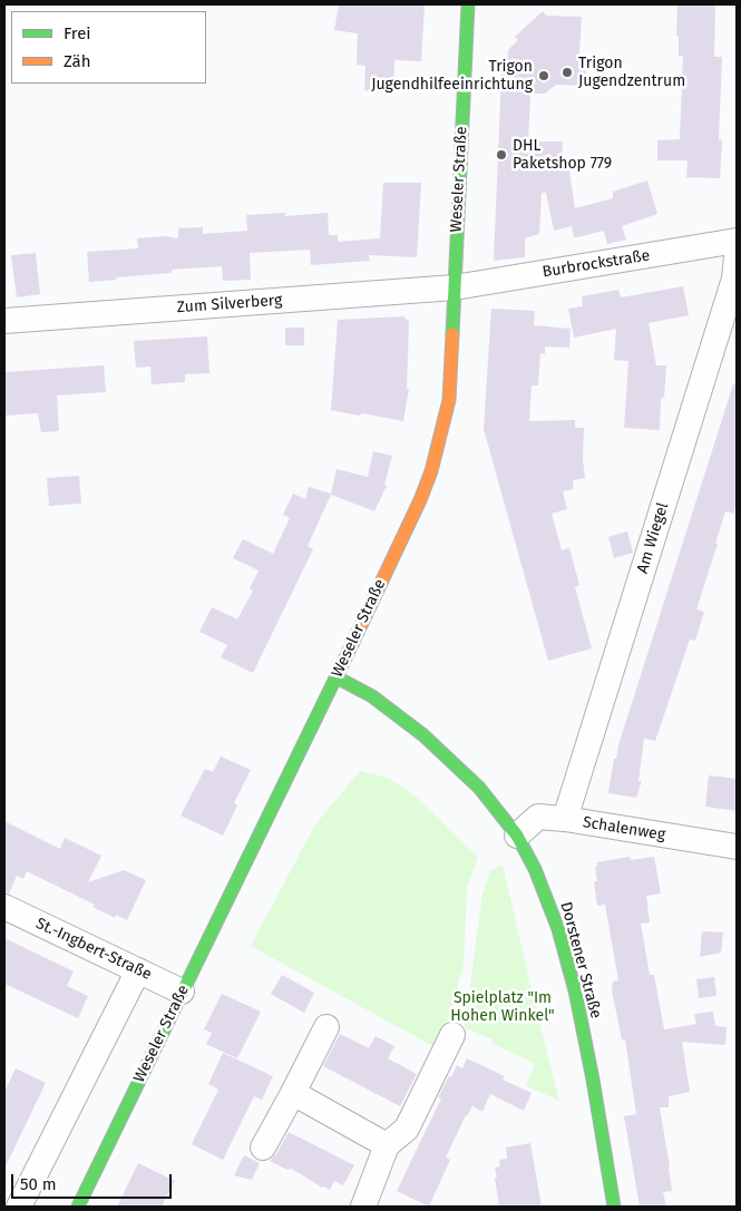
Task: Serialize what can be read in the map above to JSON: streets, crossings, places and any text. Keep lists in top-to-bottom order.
{
  "streets": {
    "main road": ["Weseler Straße", "Dorstener Straße"],
    "street": [
      "Burbrockstraße",
      "Zum Silverberg",
      "Am Wiegel",
      "Schalenweg",
      "St.-Ingbert-Straße"
    ]
  },
  "crossings": [
    ["Weseler Straße", "Burbrockstraße"],
    ["Weseler Straße", "Zum Silverberg"],
    ["Weseler Straße", "St.-Ingbert-Straße"],
    ["Weseler Straße", "Dorstener Straße"],
    ["Burbrockstraße", "Zum Silverberg"],
    ["Am Wiegel", "Schalenweg"],
    ["Schalenweg", "Dorstener Straße"]
  ],
  "parks": ["Spielplatz \"Im Hohen Winkel\""],
  "places": ["Trigon Jugendzentrum", "Trigon Jugendhilfeeinrichtung", "DHL Paketshop 779"],
  "legend": ["Frei", "Zäh"],
  "scale_bar": "50 m"
}
